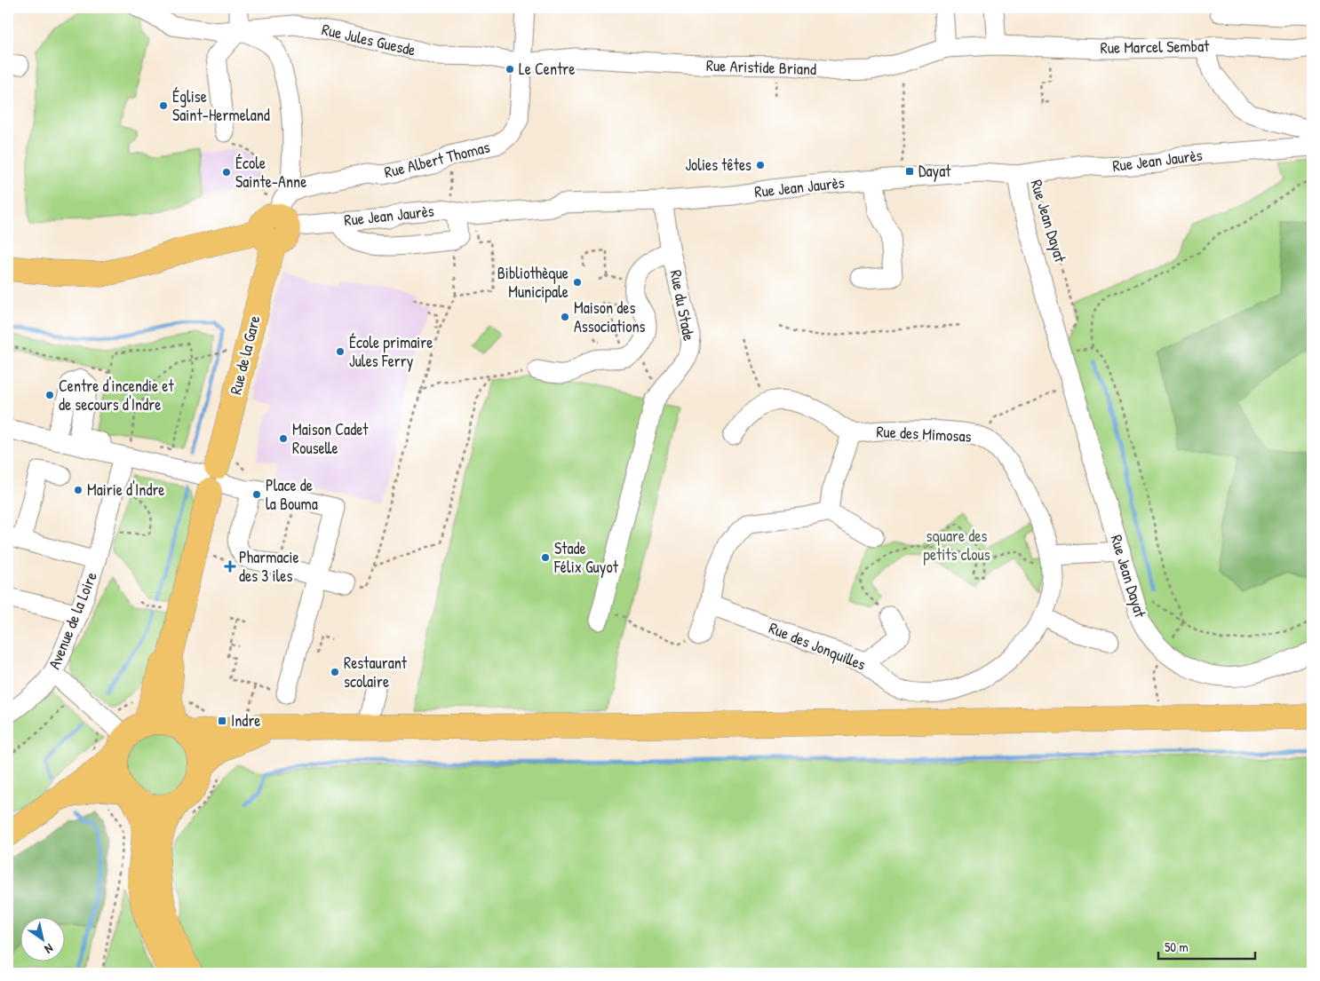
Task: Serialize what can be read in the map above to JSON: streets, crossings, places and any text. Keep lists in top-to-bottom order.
{
  "streets": {
    "main road": ["Rue de la Gare"],
    "street": [
      "Rue Jules Guesde",
      "Rue Marcel Sembat",
      "Rue Aristide Briand",
      "Rue Albert Thomas",
      "Rue Jean Jaurès",
      "Rue Jean Dayat",
      "Rue du Stade",
      "Rue des Mimosas",
      "Avenue de la Loire",
      "Rue des Jonquilles"
    ]
  },
  "crossings": [
    ["Rue Jules Guesde", "Rue Aristide Briand"],
    ["Rue Jules Guesde", "Rue Albert Thomas"],
    ["Rue Marcel Sembat", "Rue Aristide Briand"],
    ["Rue Aristide Briand", "Rue Albert Thomas"],
    ["Rue Jean Jaurès", "Rue Jean Dayat"],
    ["Rue Jean Jaurès", "Rue du Stade"],
    ["Rue Jean Jaurès", "Rue de la Gare"],
    ["Rue des Mimosas", "Rue des Jonquilles"]
  ],
  "parks": ["square des petits clous"],
  "places": {
    "other": [
      "Le Centre",
      "Église Saint-Hermeland",
      "Jolies têtes",
      "École Sainte-Anne",
      "Bibliothèque Municipale",
      "Maison des Associations",
      "École primaire Jules Ferry",
      "Centre d'incendie et de secours d'Indre",
      "Maison Cadet Rouselle",
      "Mairie d'Indre",
      "Place de la Bouma",
      "Stade Félix Guyot",
      "Restaurant scolaire"
    ],
    "transit": ["Dayat", "Indre"],
    "health": ["Pharmacie des 3 iles"]
  },
  "scale_bar": "50 m",
  "north": "bottom right"
}
